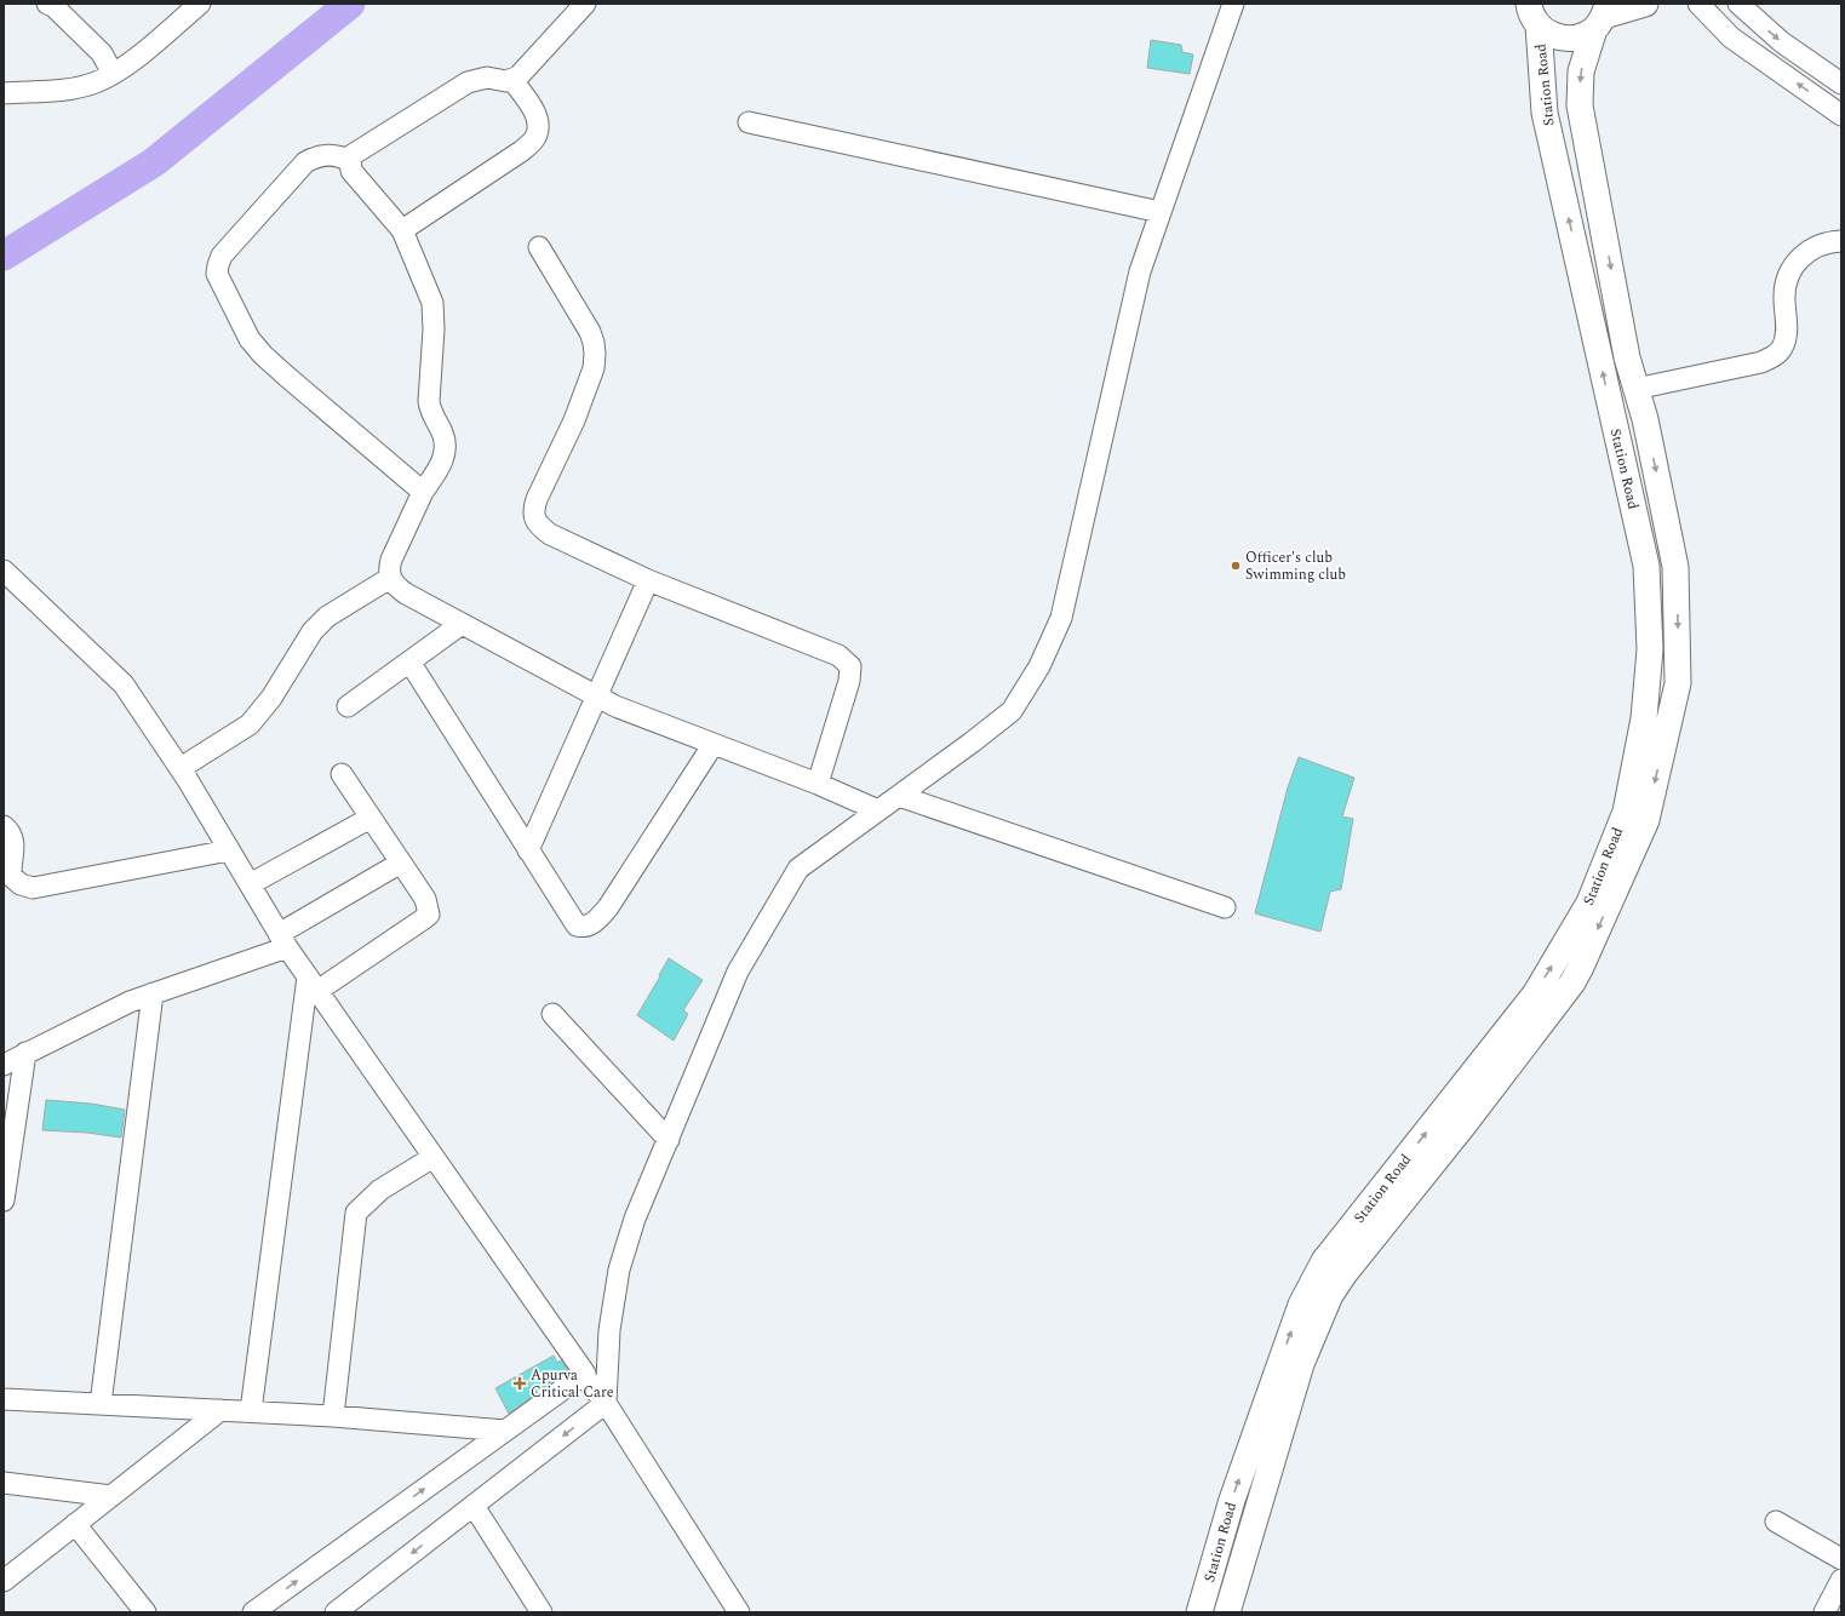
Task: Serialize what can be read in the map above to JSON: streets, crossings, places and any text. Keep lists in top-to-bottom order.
{
  "streets": {
    "main road": ["Station Road"]
  },
  "places": {
    "other": ["Officer's club Swimming club"],
    "health": ["Apurva Critical Care"]
  }
}
